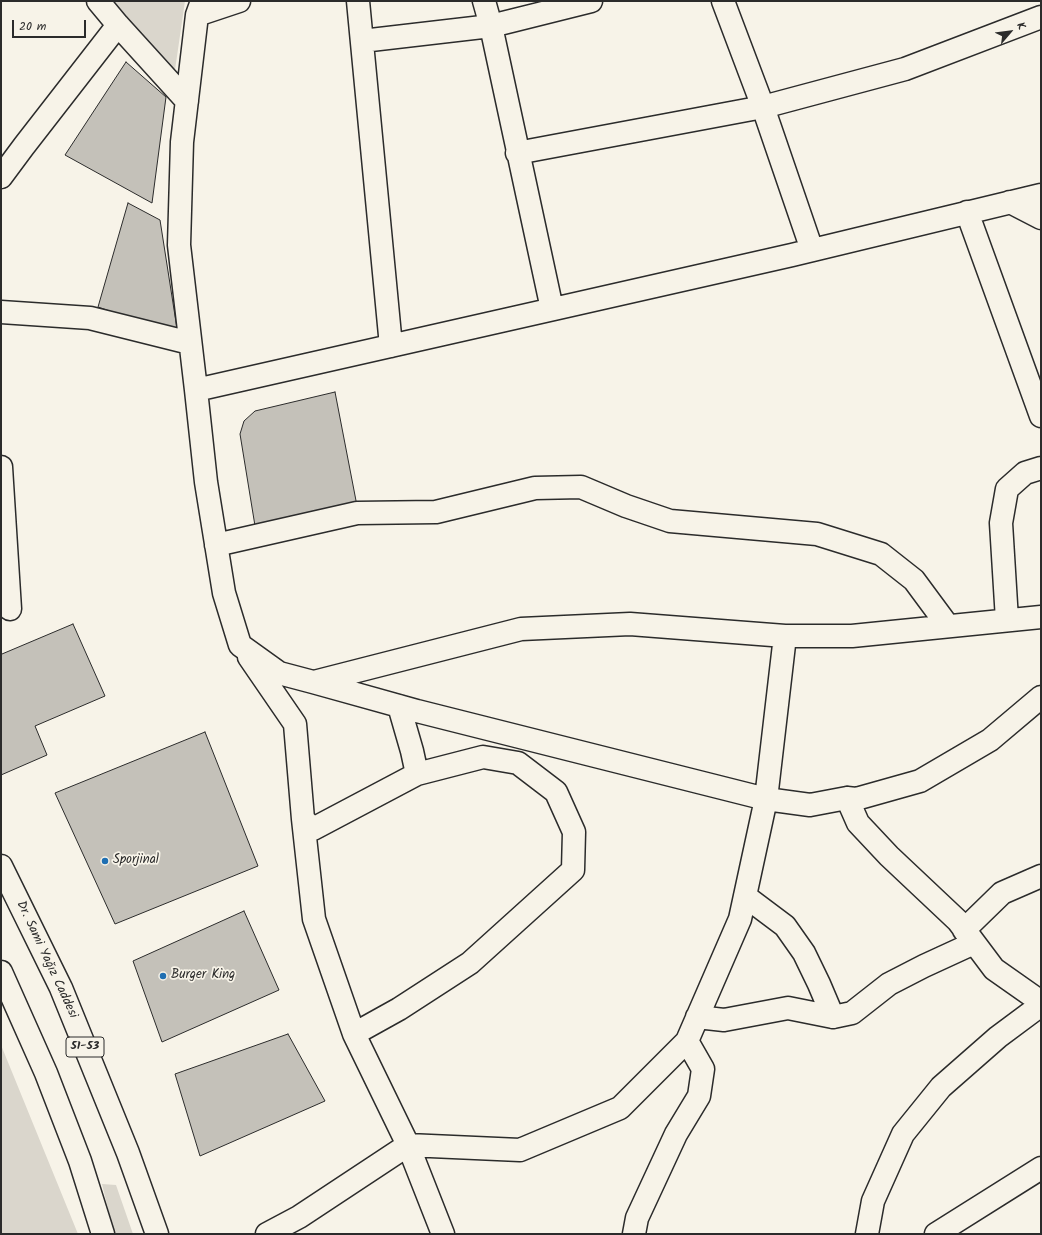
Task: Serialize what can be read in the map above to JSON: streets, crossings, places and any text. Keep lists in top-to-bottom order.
{
  "streets": {
    "street": ["Dr. Sami Yağız Caddesi", "51-53"]
  },
  "places": ["Sporjinal", "Burger King"],
  "scale_bar": "20 m",
  "north": "top right"
}
